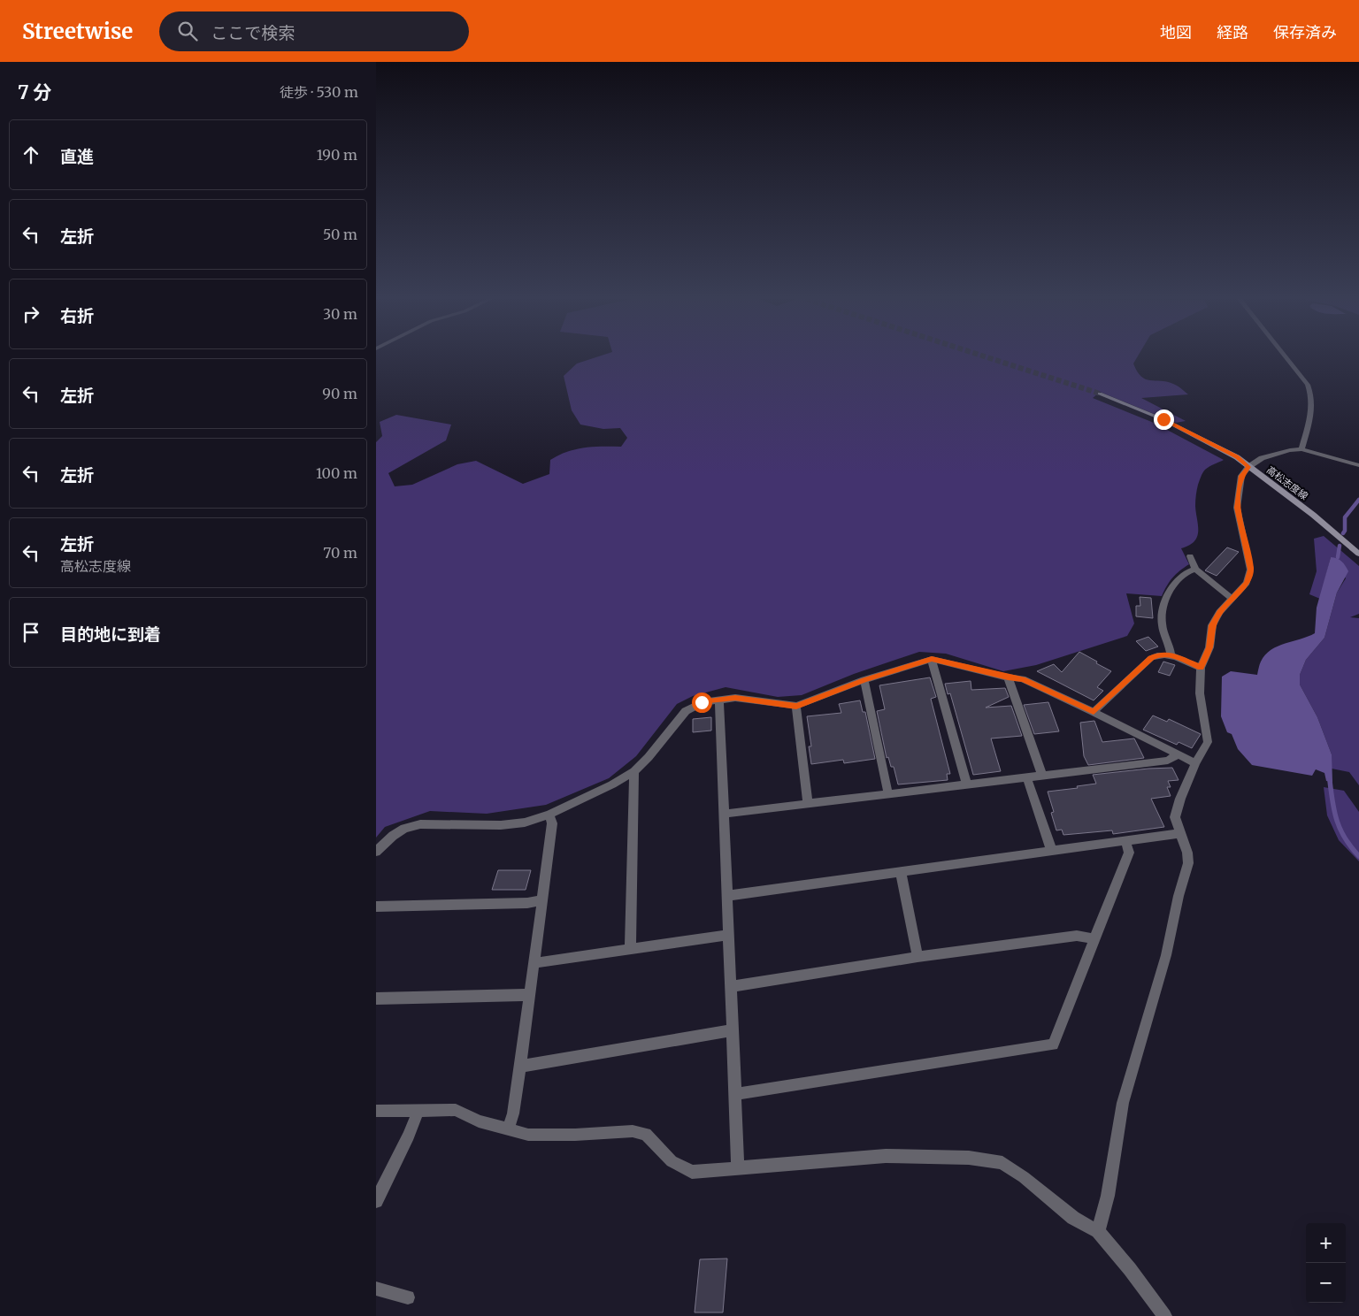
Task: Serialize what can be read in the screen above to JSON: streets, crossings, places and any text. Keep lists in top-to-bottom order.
{
  "streets": {
    "main road": ["高松志度線"]
  },
  "page": {
    "header": "Streetwise",
    "search": "ここで検索",
    "nav": ["地図", "経路", "保存済み"],
    "heading": ["7 分", "徒歩 · 530 m"],
    "list": [
      ["直進", "190 m"],
      ["左折", "50 m"],
      ["右折", "30 m"],
      ["左折", "90 m"],
      ["左折", "100 m"],
      ["左折", "高松志度線", "70 m"],
      "目的地に到着"
    ],
    "map_buttons": ["+", "−"]
  }
}
